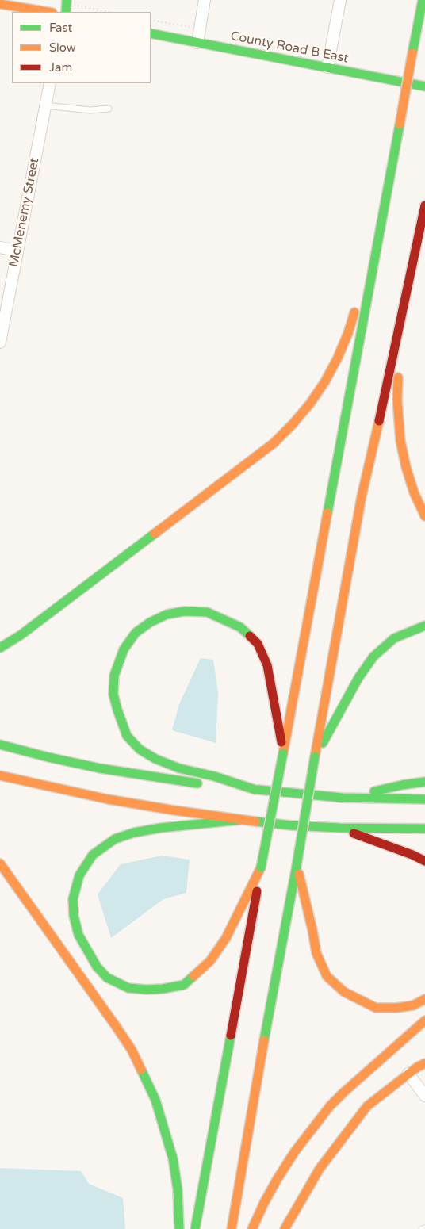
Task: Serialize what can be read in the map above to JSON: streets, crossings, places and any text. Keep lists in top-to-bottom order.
{
  "streets": {
    "main road": ["County Road B East"],
    "street": ["McMenemy Street"]
  },
  "legend": ["Fast", "Slow", "Jam"]
}
